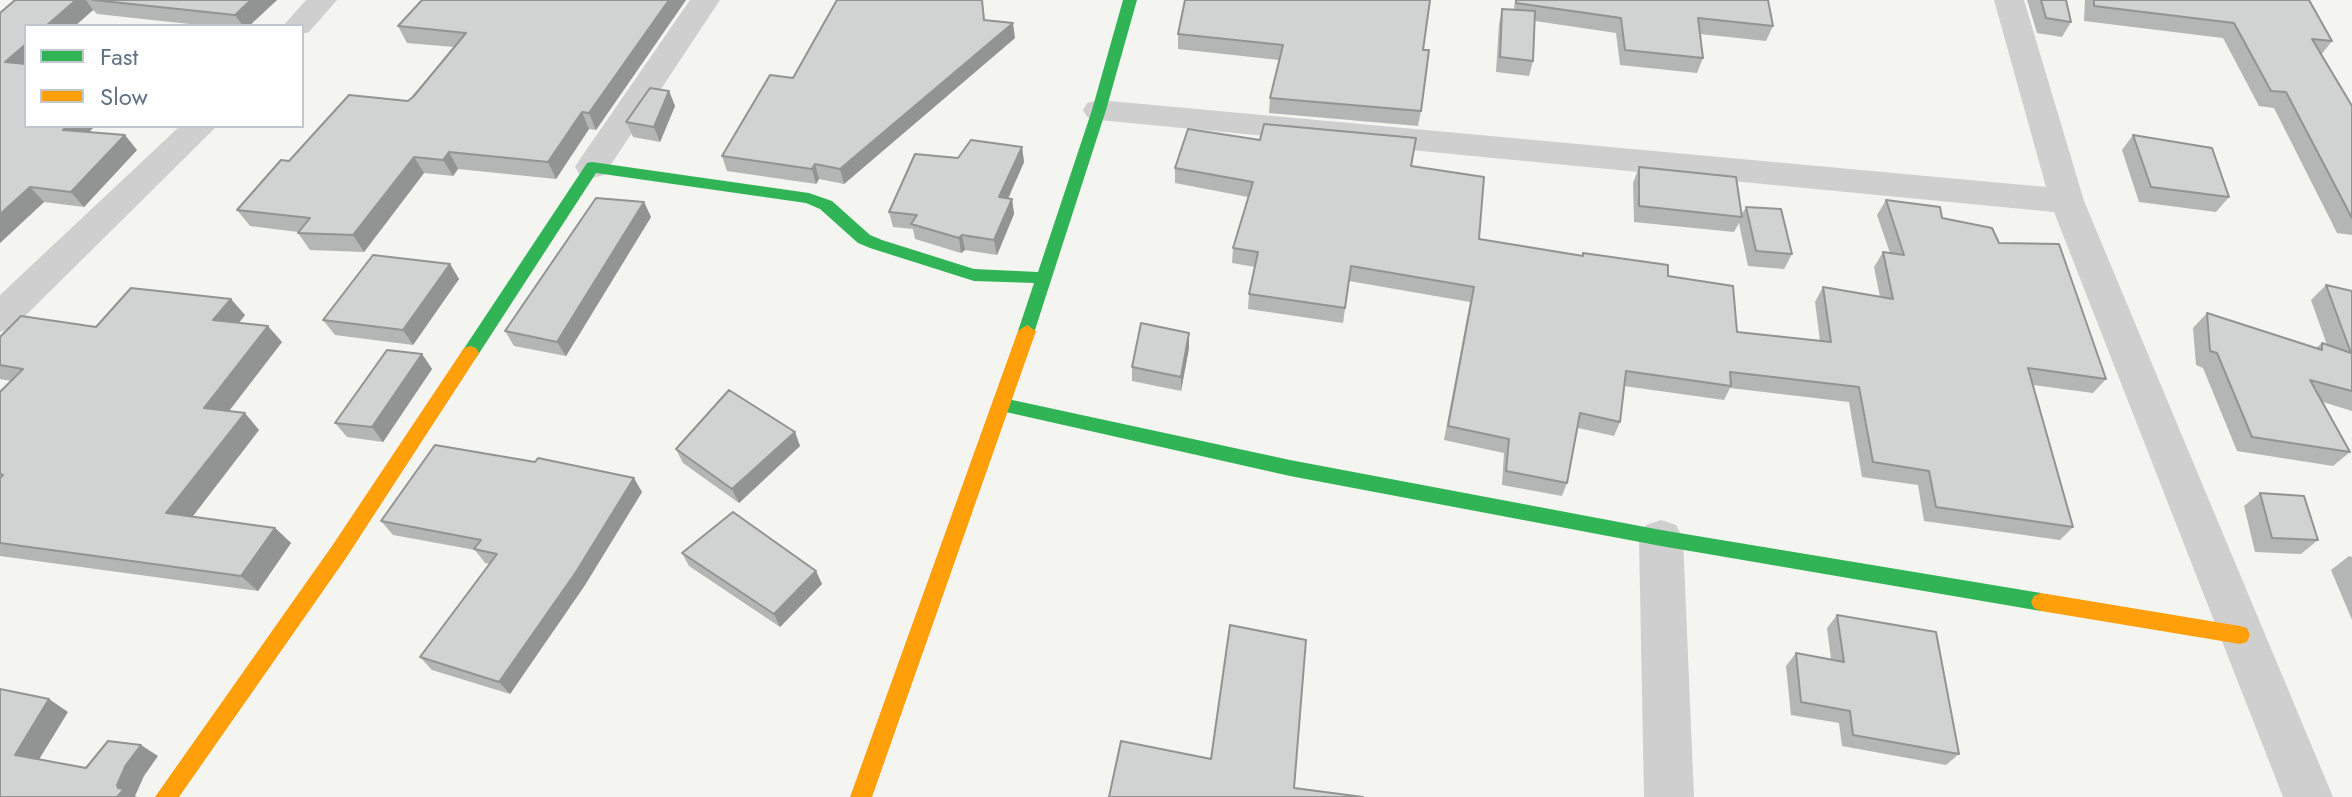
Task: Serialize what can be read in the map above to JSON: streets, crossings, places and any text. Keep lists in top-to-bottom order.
{
  "legend": ["Fast", "Slow"]
}
